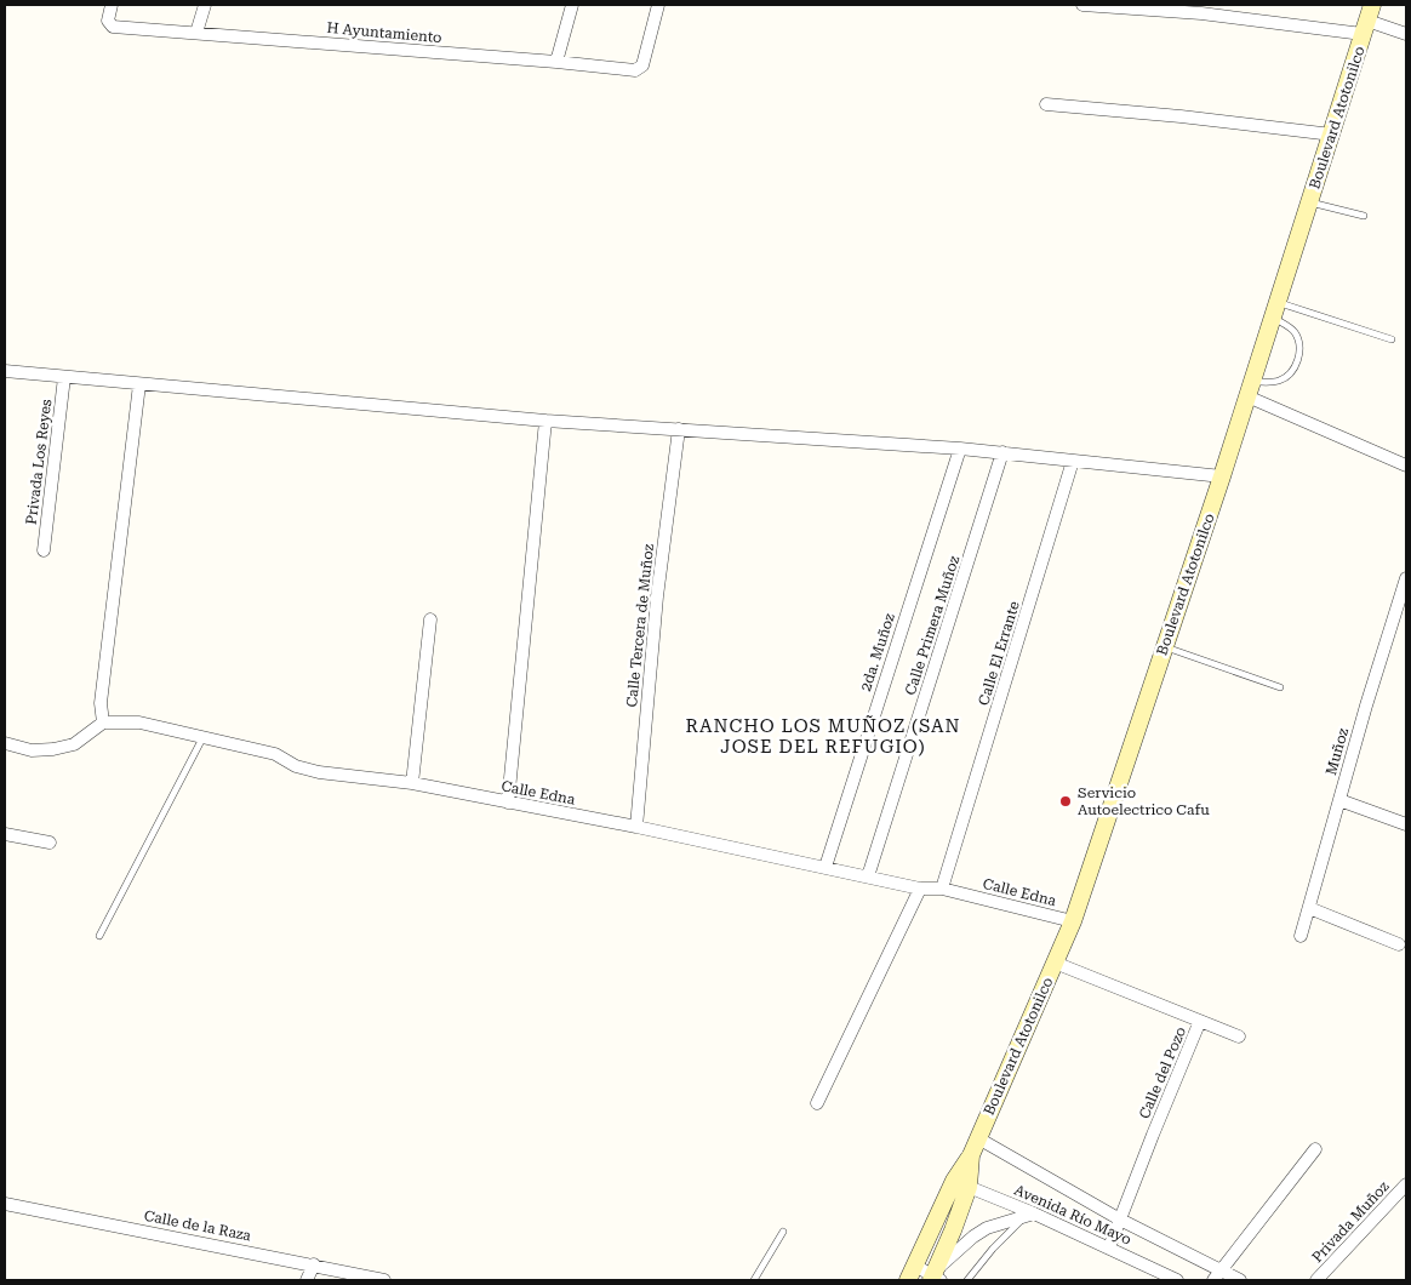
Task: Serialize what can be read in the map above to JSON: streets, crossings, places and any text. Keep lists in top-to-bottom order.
{
  "streets": {
    "street": [
      "H Ayuntamiento",
      "Boulevard Atotonilco",
      "Privada Los Reyes",
      "Calle Tercera de Muñoz",
      "Calle Primera Muñoz",
      "2da. Muñoz",
      "Calle El Errante",
      "Muñoz",
      "Calle Edna",
      "Calle del Pozo",
      "Avenida Río Mayo",
      "Privada Muñoz",
      "Calle de la Raza"
    ]
  },
  "crossings": [
    ["Boulevard Atotonilco", "Calle Edna"],
    ["Boulevard Atotonilco", "Calle del Pozo"],
    ["Boulevard Atotonilco", "Avenida Río Mayo"],
    ["Calle Tercera de Muñoz", "Calle Edna"],
    ["Calle Primera Muñoz", "Calle Edna"],
    ["2da. Muñoz", "Calle Edna"],
    ["Calle El Errante", "Calle Edna"],
    ["Calle del Pozo", "Avenida Río Mayo"]
  ],
  "districts": ["RANCHO LOS MUÑOZ (SAN JOSE DEL REFUGIO)"],
  "places": ["Servicio Autoelectrico Cafu"]
}
